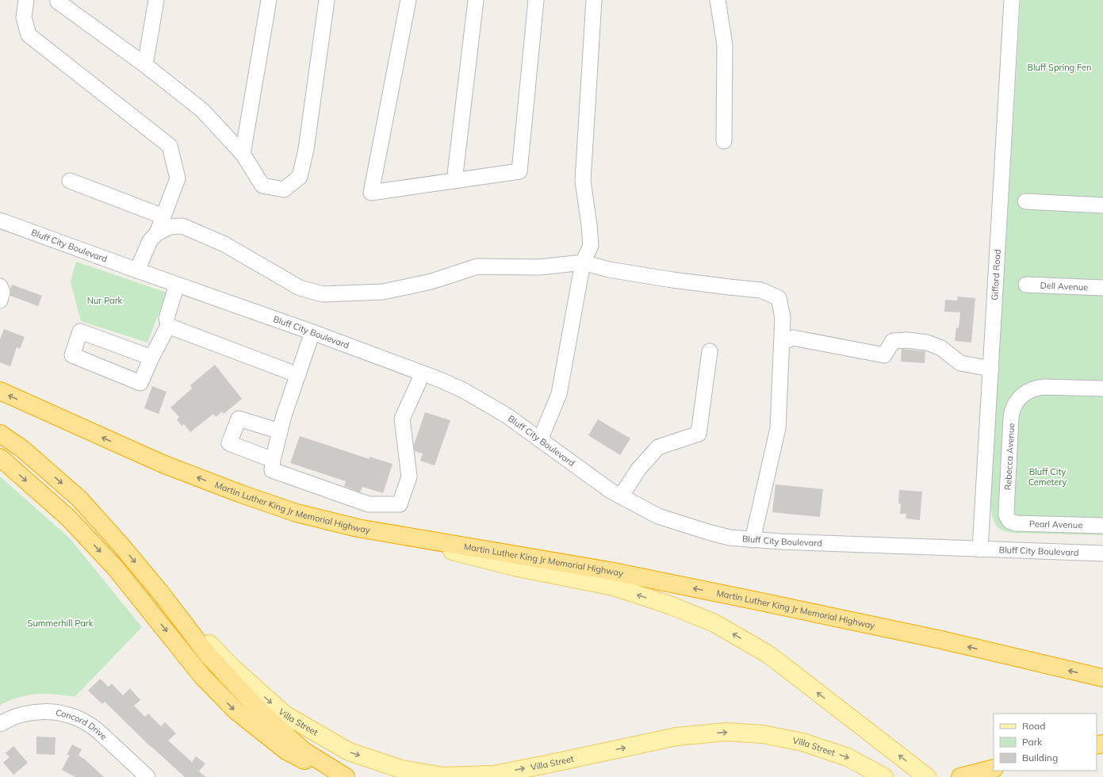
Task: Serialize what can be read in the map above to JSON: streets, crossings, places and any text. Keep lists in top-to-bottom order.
{
  "streets": {
    "highway": ["Martin Luther King Jr Memorial Highway"],
    "main road": ["Villa Street"],
    "street": [
      "Bluff City Boulevard",
      "Gifford Road",
      "Dell Avenue",
      "Rebecca Avenue",
      "Pearl Avenue",
      "Concord Drive"
    ]
  },
  "crossings": [
    ["Bluff City Boulevard", "Gifford Road"],
    ["Rebecca Avenue", "Pearl Avenue"]
  ],
  "one_way": ["Martin Luther King Jr Memorial Highway"],
  "parks": [
    "Bluff Spring Fen",
    "Nur Park",
    "Bluff City Cemetery",
    "Summerhill Park"
  ],
  "legend": ["Road", "Park", "Building"]
}
